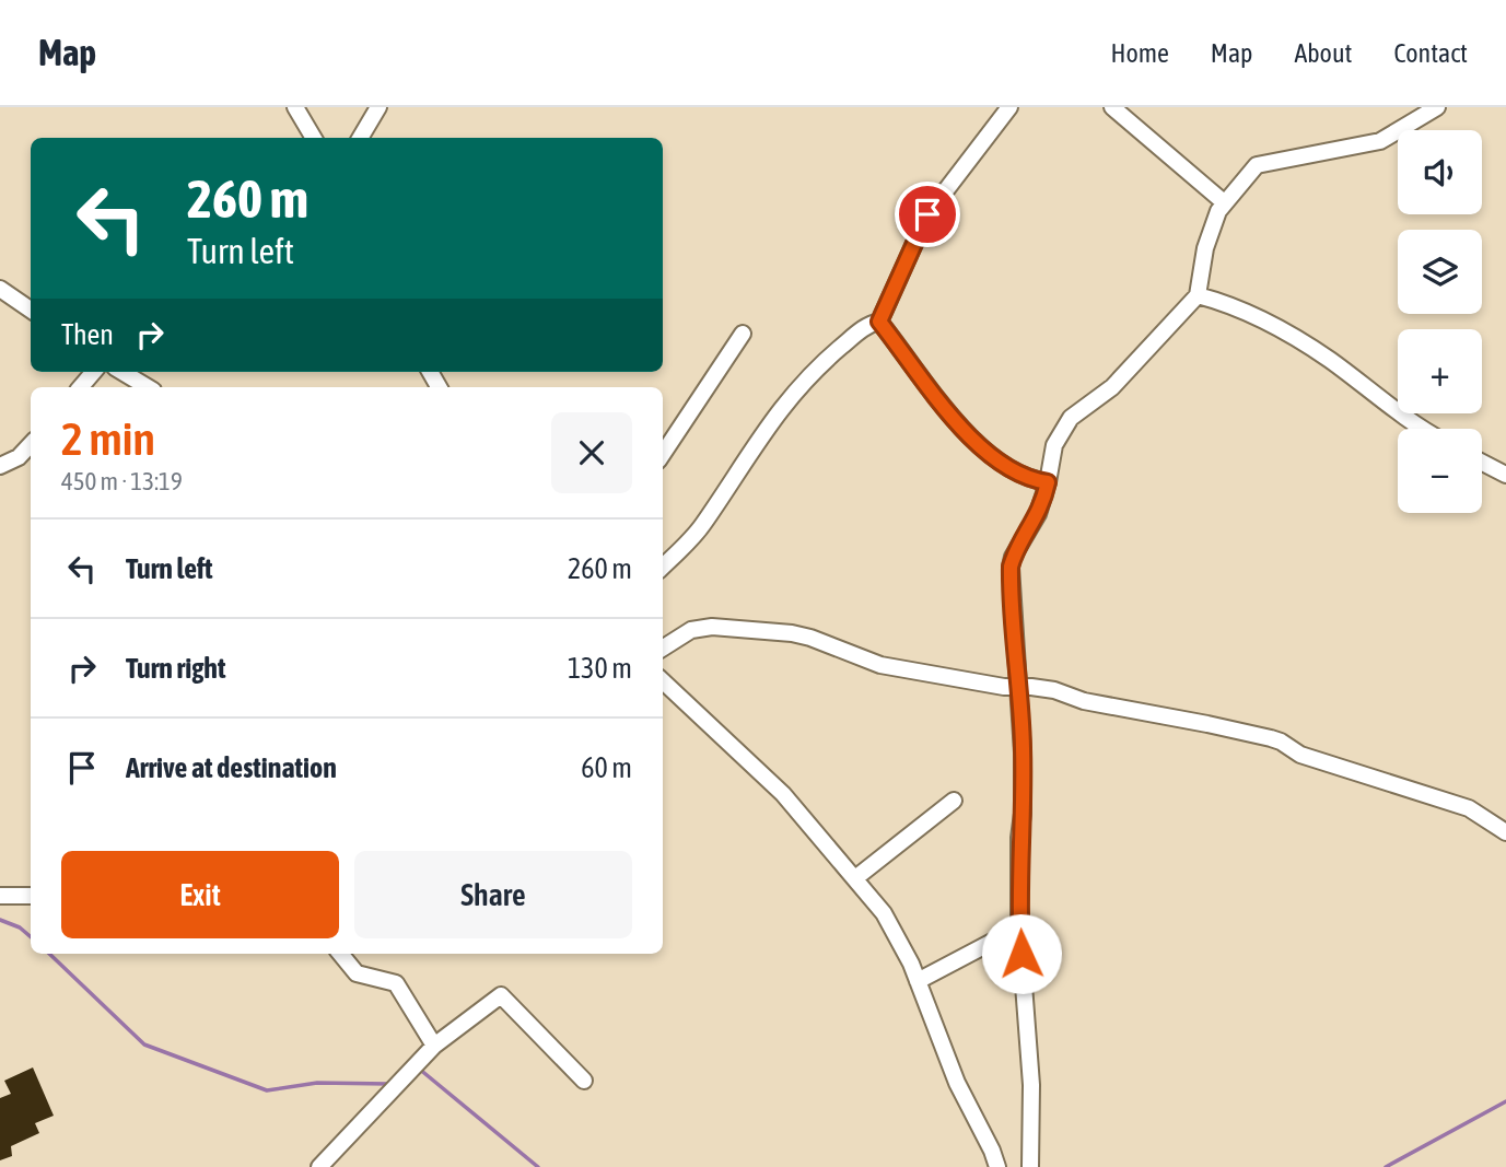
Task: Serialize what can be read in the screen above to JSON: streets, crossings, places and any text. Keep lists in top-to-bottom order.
{
  "page": {
    "header": "Map",
    "nav": [
      "Home",
      "Map",
      "About",
      "Contact"
    ],
    "map_buttons": ["+", "−"],
    "turn": ["260 m", "Turn left"],
    "then": "Then",
    "heading": ["2 min", "450 m · 13:19"],
    "list": [
      {
        "name": "Turn left",
        "value": "260 m"
      },
      {
        "name": "Turn right",
        "value": "130 m"
      },
      {
        "name": "Arrive at destination",
        "value": "60 m"
      }
    ],
    "buttons": ["Exit", "Share"]
  }
}
